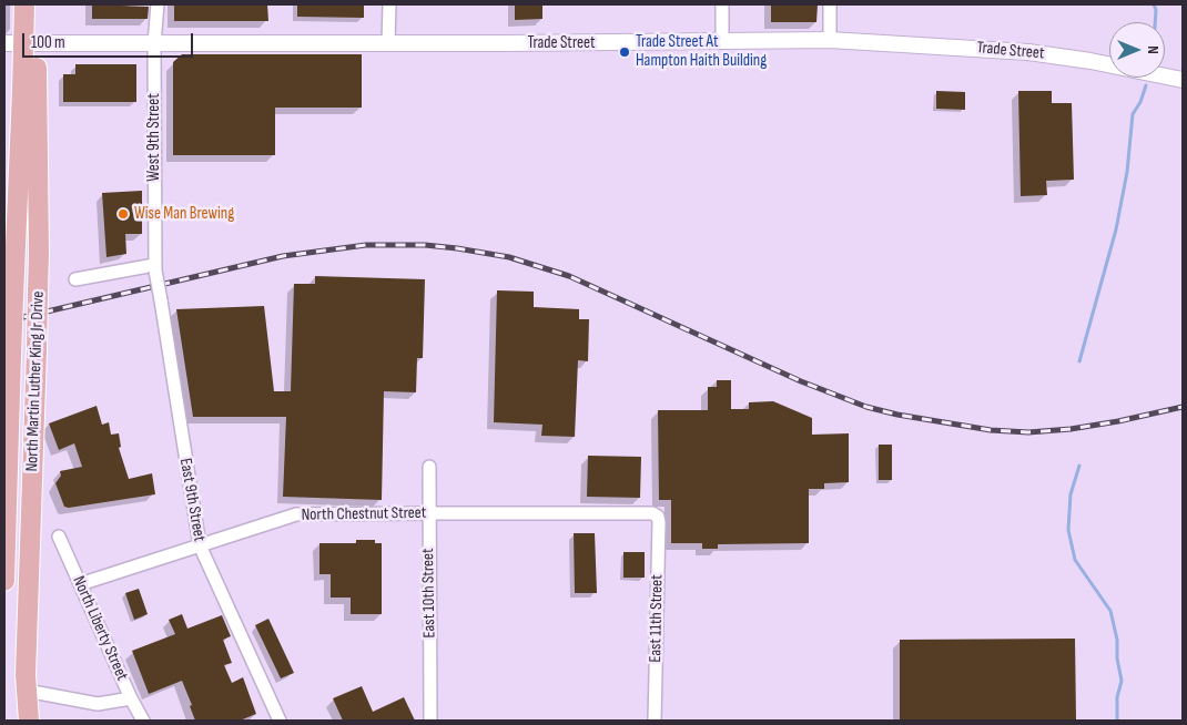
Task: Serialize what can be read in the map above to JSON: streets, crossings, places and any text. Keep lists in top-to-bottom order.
{
  "streets": {
    "main road": ["North Martin Luther King Jr Drive"],
    "street": [
      "Trade Street",
      "West 9th Street",
      "East 9th Street",
      "North Chestnut Street",
      "East 10th Street",
      "East 11th Street",
      "North Liberty Street"
    ]
  },
  "crossings": [
    ["Trade Street", "West 9th Street"],
    ["Trade Street", "North Martin Luther King Jr Drive"],
    ["West 9th Street", "East 9th Street"],
    ["East 9th Street", "North Chestnut Street"],
    ["North Chestnut Street", "East 10th Street"],
    ["North Chestnut Street", "East 11th Street"],
    ["North Chestnut Street", "North Liberty Street"]
  ],
  "places": ["Trade Street At Hampton Haith Building", "Wise Man Brewing"],
  "scale_bar": "100 m",
  "north": "right"
}
